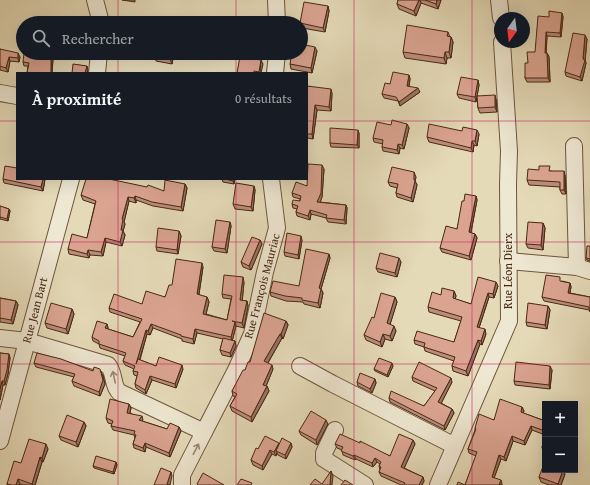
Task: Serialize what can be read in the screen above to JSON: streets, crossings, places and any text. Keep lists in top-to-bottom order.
{
  "streets": {
    "street": ["Rue Léon Dierx", "Rue François Mauriac", "Rue Jean Bart"]
  },
  "north": "bottom",
  "page": {
    "search": "Rechercher",
    "heading": ["À proximité", "0 résultats"],
    "map_buttons": ["+", "−"]
  }
}
